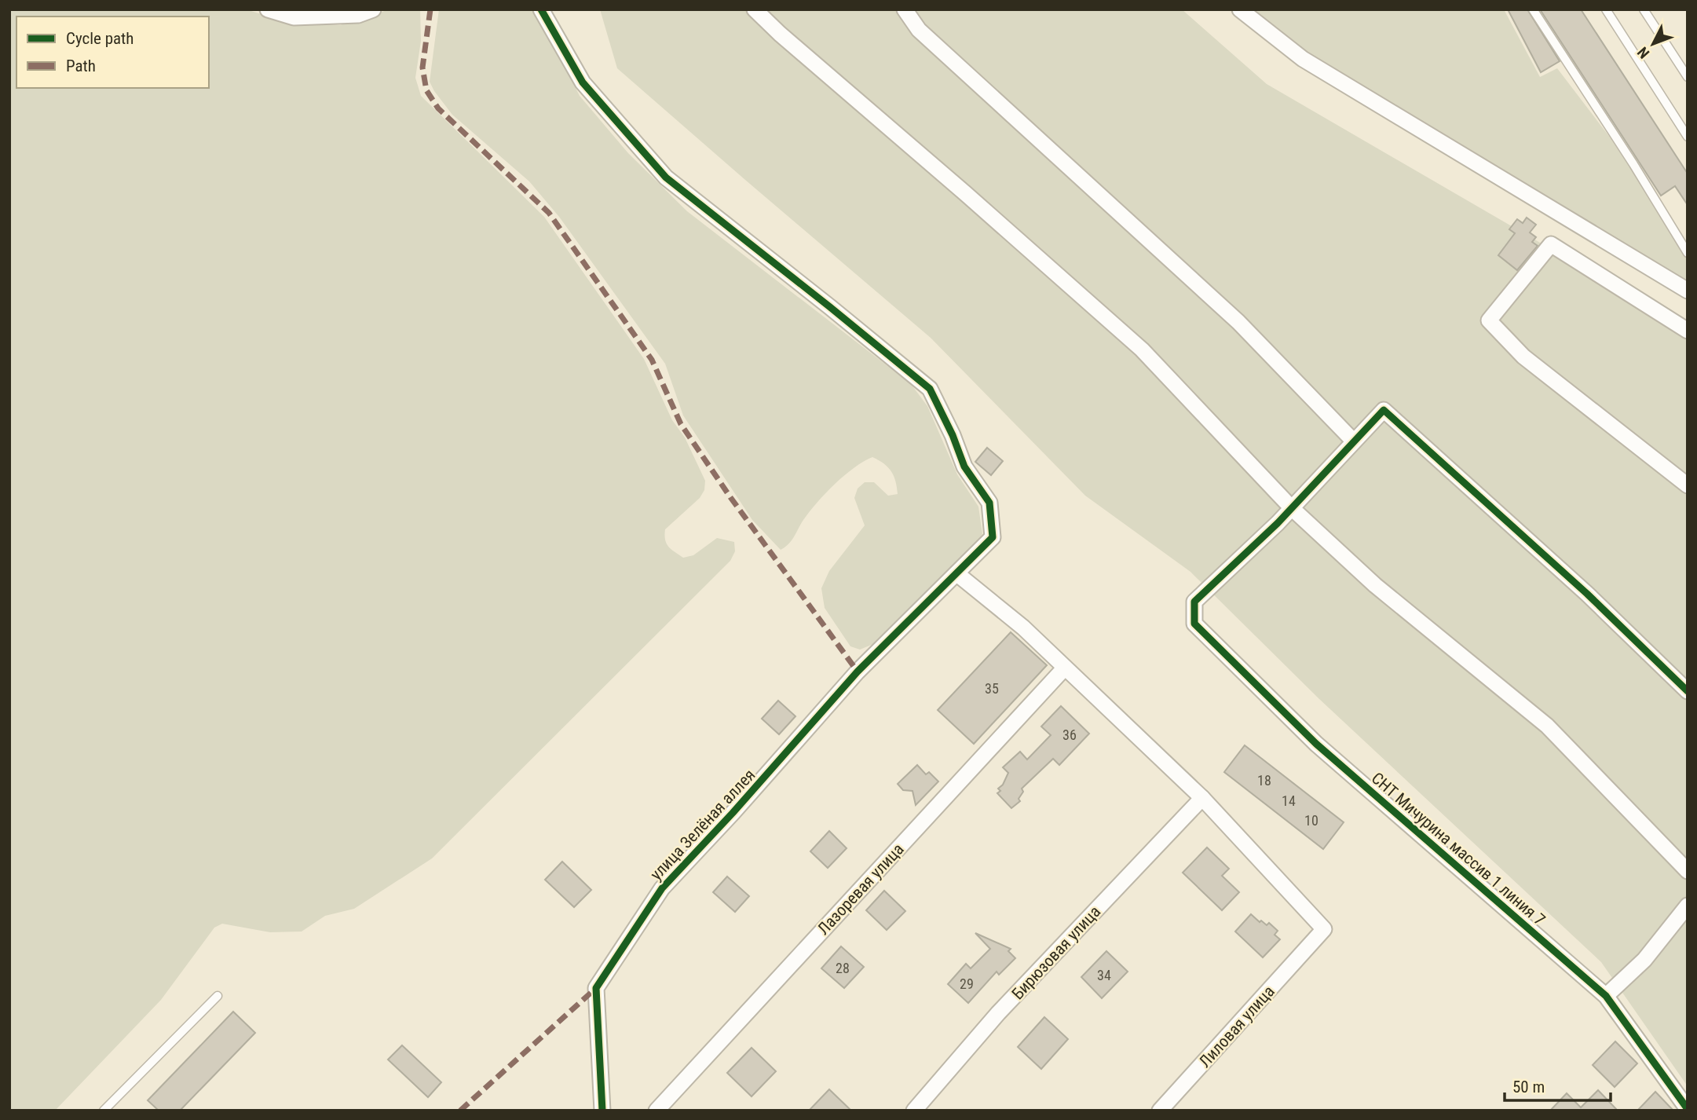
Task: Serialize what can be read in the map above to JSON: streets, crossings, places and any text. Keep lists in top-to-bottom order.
{
  "streets": {
    "street": [
      "улица Зелёная аллея",
      "СНТ Мичурина массив 1 линия 7",
      "Лазоревая улица",
      "Бирюзовая улица",
      "Лиловая улица"
    ]
  },
  "crossings": [
    ["Бирюзовая улица", "Лиловая улица"]
  ],
  "house_numbers": [
    "35",
    "36",
    "18",
    "14",
    "10",
    "28",
    "34",
    "29"
  ],
  "legend": ["Cycle path", "Path"],
  "scale_bar": "50 m",
  "north": "bottom left"
}
